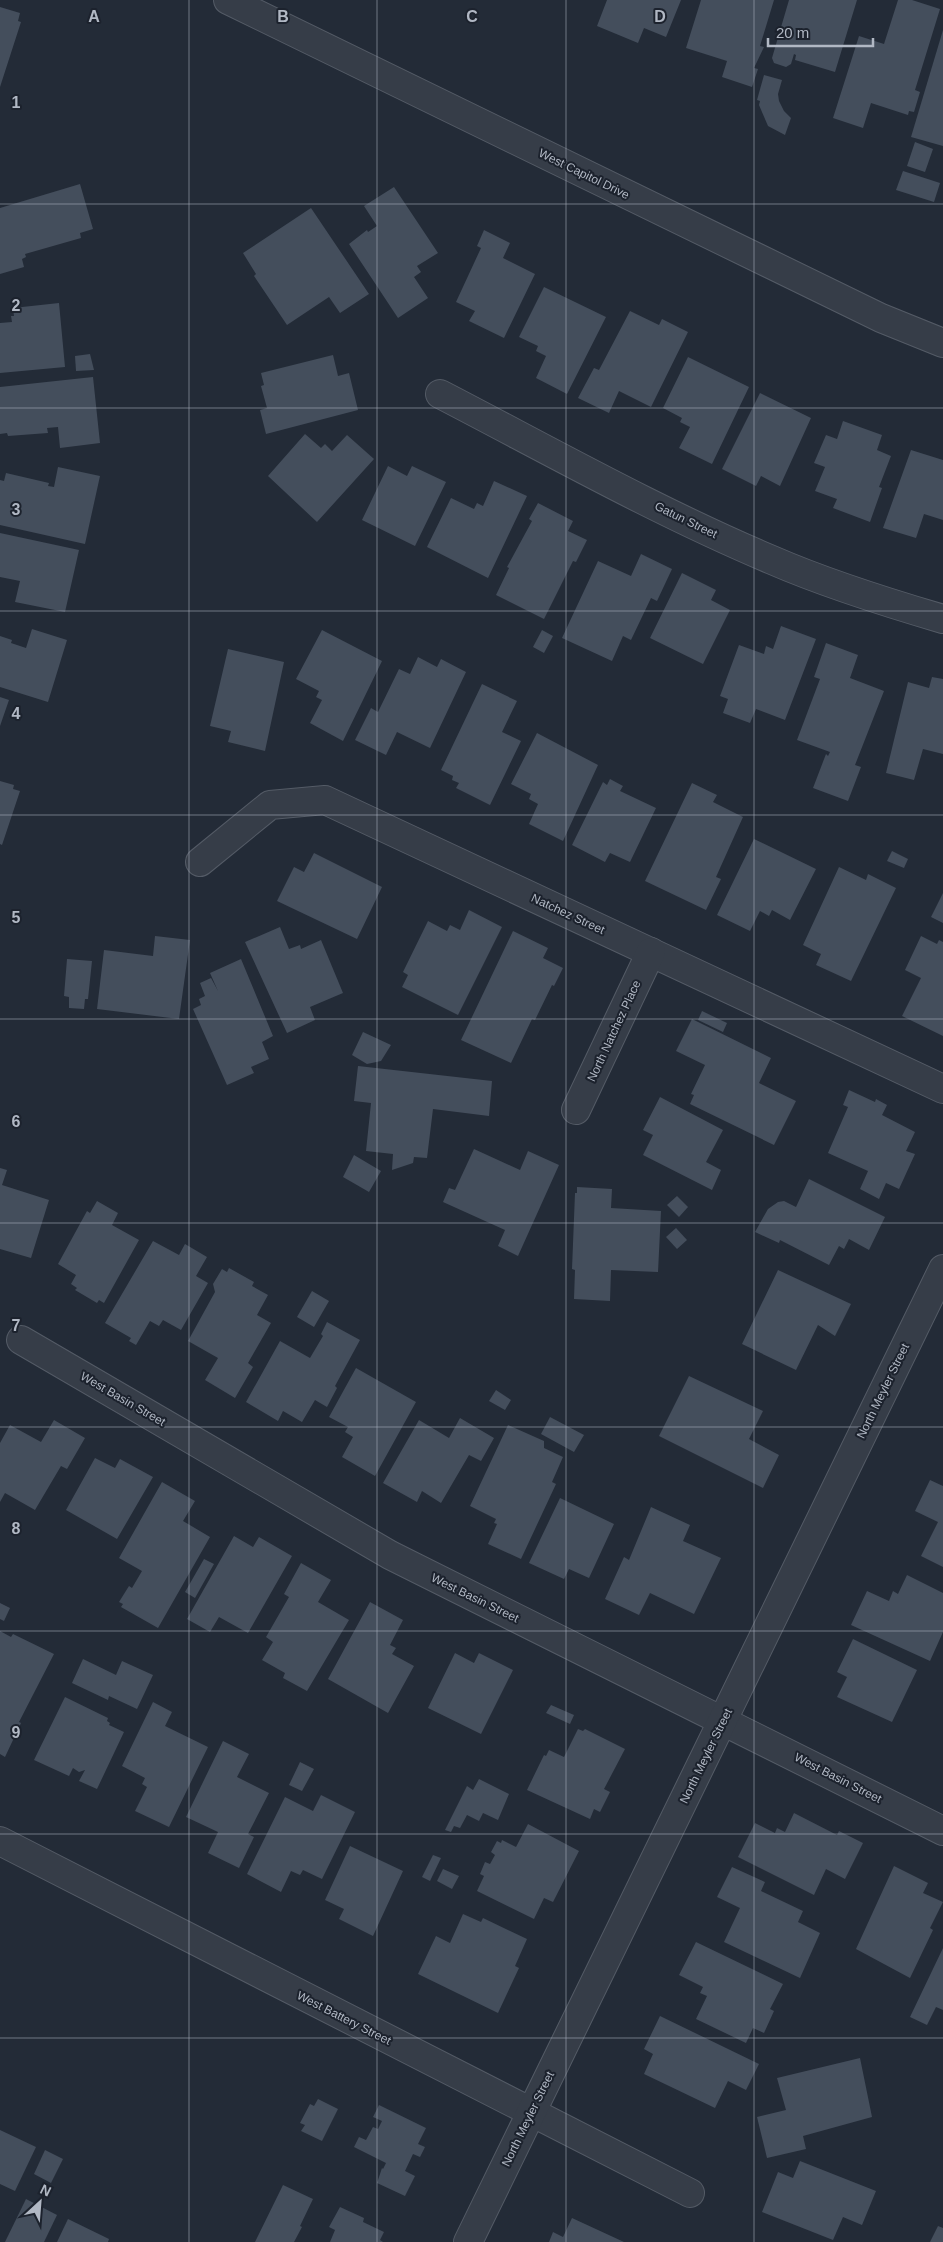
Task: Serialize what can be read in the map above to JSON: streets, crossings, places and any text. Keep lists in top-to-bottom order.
{
  "streets": {
    "street": [
      "West Capitol Drive",
      "Gatun Street",
      "Natchez Street",
      "North Natchez Place",
      "North Meyler Street",
      "West Basin Street",
      "West Battery Street"
    ]
  },
  "crossings": [
    ["Natchez Street", "North Natchez Place"],
    ["North Meyler Street", "West Basin Street"],
    ["North Meyler Street", "West Battery Street"]
  ],
  "scale_bar": "20 m",
  "north": "top right",
  "grid": {
    "columns": [
      "A",
      "B",
      "C",
      "D"
    ],
    "rows": [
      "1",
      "2",
      "3",
      "4",
      "5",
      "6",
      "7",
      "8",
      "9"
    ]
  }
}
